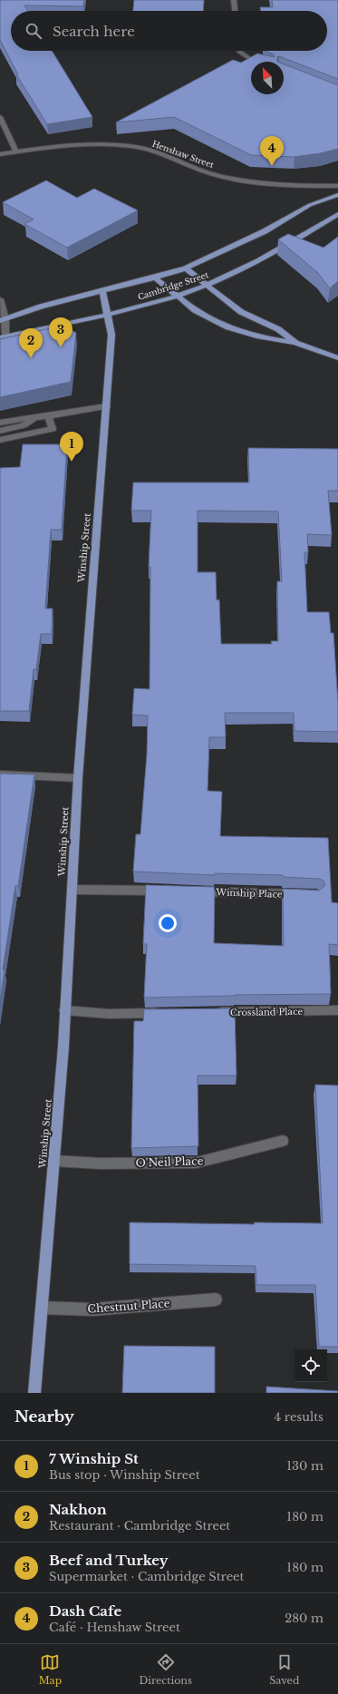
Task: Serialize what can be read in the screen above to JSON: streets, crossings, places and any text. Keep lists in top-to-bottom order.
{
  "streets": {
    "main road": ["Cambridge Street", "Winship Street"],
    "street": [
      "Henshaw Street",
      "Winship Place",
      "Crossland Place",
      "O'Neil Place",
      "Chestnut Place"
    ]
  },
  "crossings": [
    ["Cambridge Street", "Winship Street"],
    ["Winship Street", "O'Neil Place"],
    ["Winship Street", "Chestnut Place"]
  ],
  "north": "top left",
  "page": {
    "search": "Search here",
    "pins": [
      "4",
      "3",
      "2",
      "1"
    ],
    "heading": ["Nearby", "4 results"],
    "list": [
      {
        "mark": "1",
        "name": "7 Winship St",
        "note": "Bus stop · Winship Street",
        "value": "130 m"
      },
      {
        "mark": "2",
        "name": "Nakhon",
        "note": "Restaurant · Cambridge Street",
        "value": "180 m"
      },
      {
        "mark": "3",
        "name": "Beef and Turkey",
        "note": "Supermarket · Cambridge Street",
        "value": "180 m"
      },
      {
        "mark": "4",
        "name": "Dash Cafe",
        "note": "Café · Henshaw Street",
        "value": "280 m"
      }
    ],
    "nav": ["Map", "Directions", "Saved"]
  }
}
